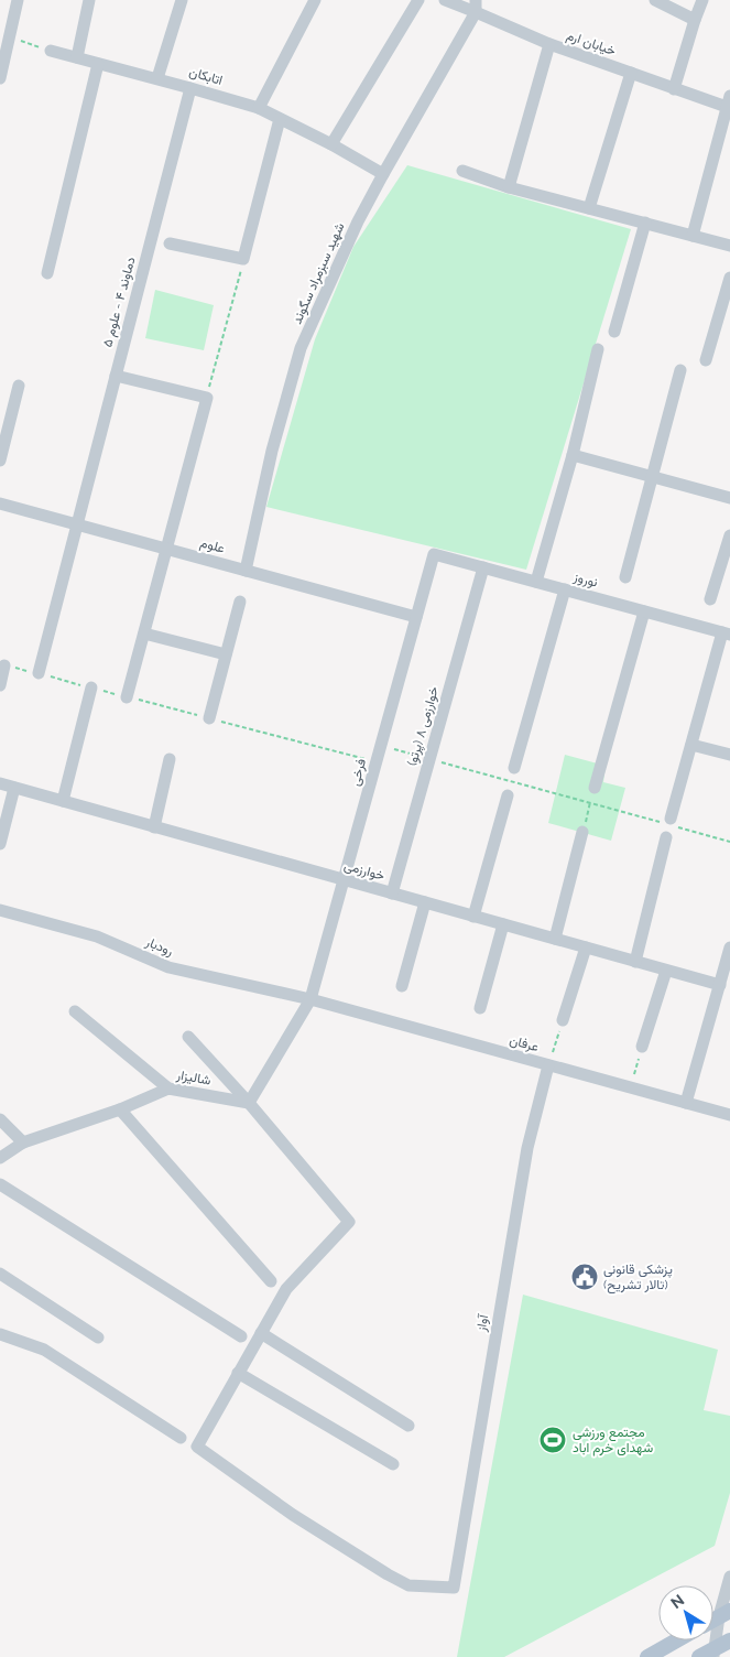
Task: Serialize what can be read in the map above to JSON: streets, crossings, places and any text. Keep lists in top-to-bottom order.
{
  "streets": {
    "street": [
      "خیابان ارم",
      "اتابکان",
      "شهید سبزمراد سگوند",
      "دماوند ۴ - علوم ۵",
      "علوم",
      "نوروز",
      "خوارزمی ۸ (پرتو)",
      "فرخی",
      "خوارزمی",
      "رودبار",
      "عرفان",
      "شالیزار",
      "آواز"
    ]
  },
  "crossings": [
    ["خیابان ارم", "شهید سبزمراد سگوند"],
    ["اتابکان", "شهید سبزمراد سگوند"],
    ["اتابکان", "دماوند ۴ - علوم ۵"],
    ["شهید سبزمراد سگوند", "علوم"],
    ["دماوند ۴ - علوم ۵", "علوم"],
    ["علوم", "فرخی"],
    ["نوروز", "خوارزمی ۸ (پرتو)"],
    ["نوروز", "فرخی"],
    ["خوارزمی ۸ (پرتو)", "خوارزمی"],
    ["فرخی", "خوارزمی"],
    ["فرخی", "رودبار"],
    ["فرخی", "عرفان"],
    ["رودبار", "عرفان"],
    ["عرفان", "آواز"]
  ],
  "places": {
    "public building": ["پزشکی قانونی (تالار تشریح)"],
    "sports": ["مجتمع ورزشی شهدای خرم اباد"]
  },
  "north": "top left"
}
